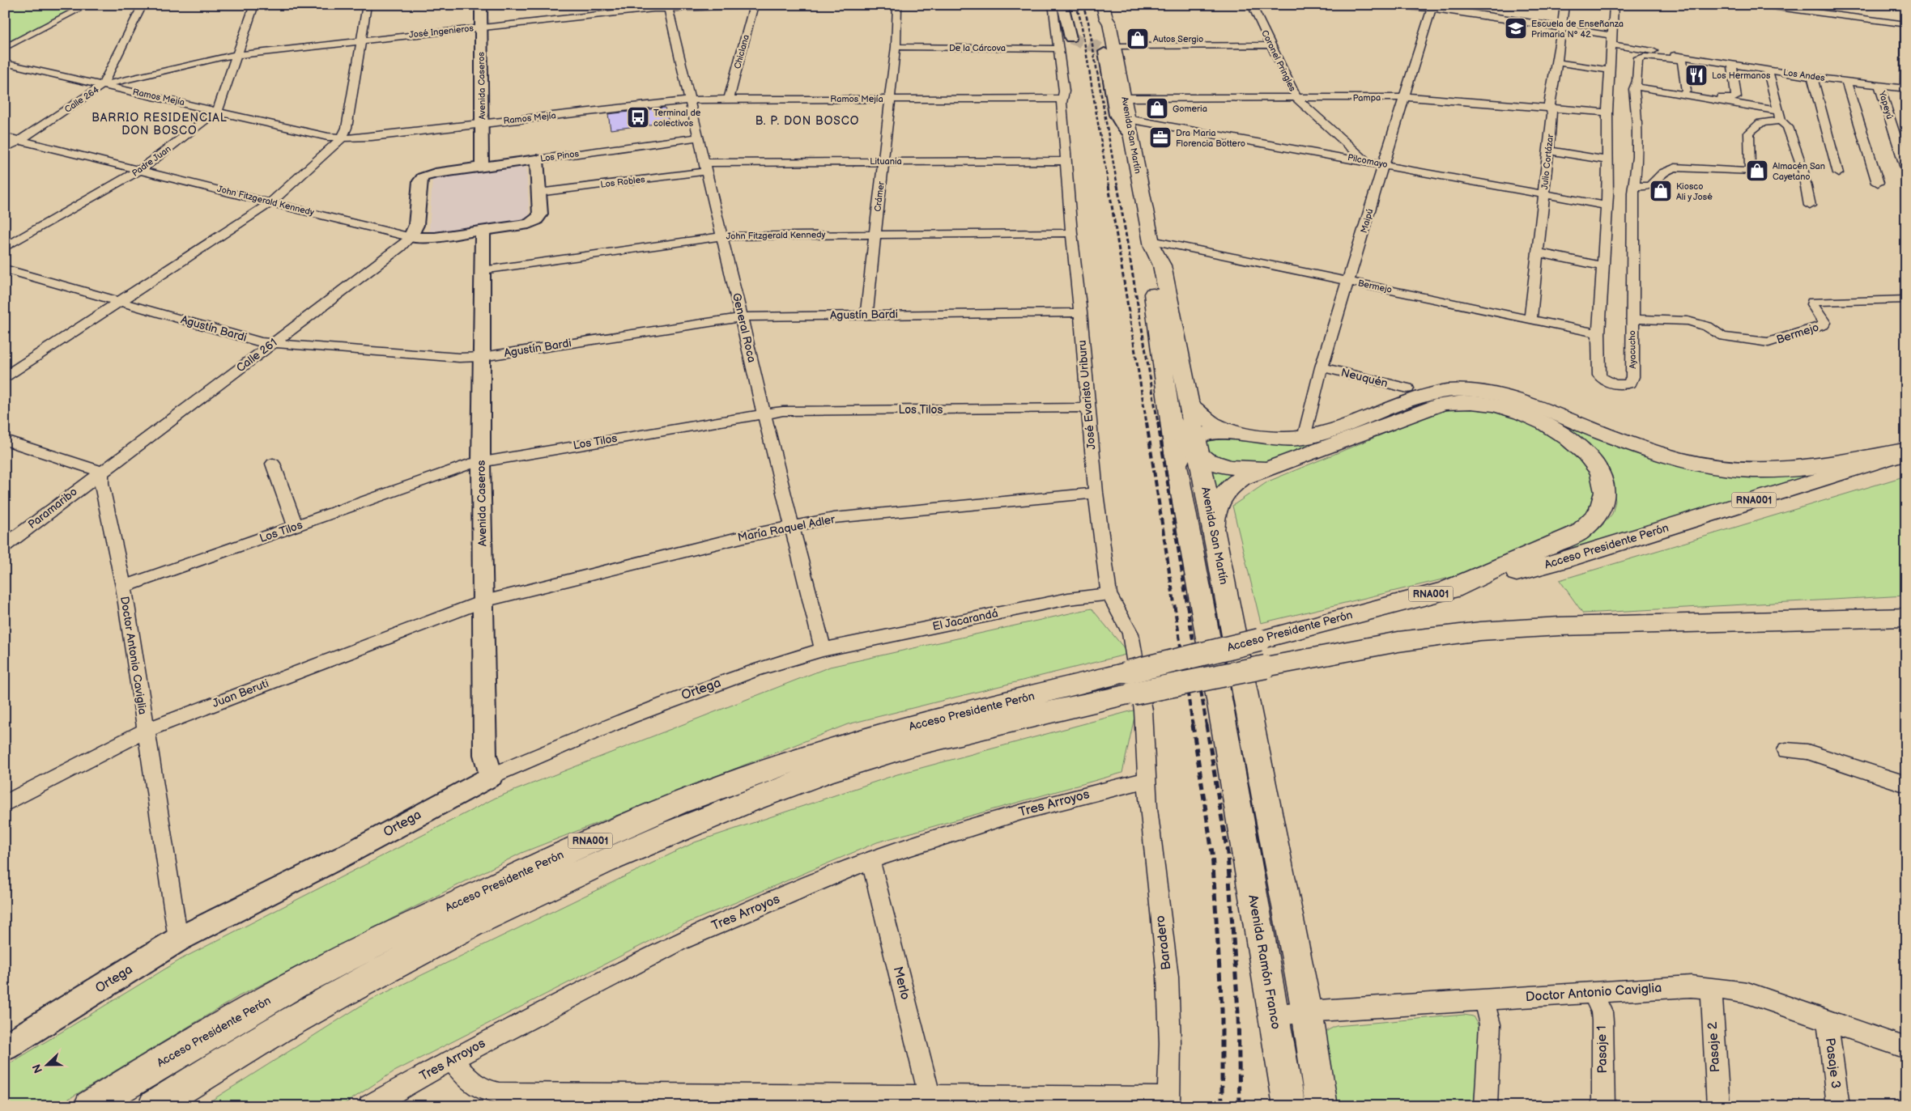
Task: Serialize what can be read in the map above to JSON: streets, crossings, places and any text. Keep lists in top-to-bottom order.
{
  "streets": {
    "main road": [
      "Avenida San Martín",
      "RNA001",
      "Acceso Presidente Perón",
      "Avenida Ramón Franco"
    ],
    "street": [
      "José Ingenieros",
      "De la Cárcova",
      "Chiclana",
      "Coronel Pringles",
      "Los Andes",
      "Avenida Caseros",
      "Ramos Mejía",
      "Pampa",
      "Calle 264",
      "Yapeyú",
      "Los Pinos",
      "Padre Juan",
      "Lituania",
      "Pilcomayo",
      "Julio Cortázar",
      "Los Robles",
      "Crámer",
      "John Fitzgerald Kennedy",
      "Maipú",
      "Bermejo",
      "Agustín Bardi",
      "General Roca",
      "Ayacucho",
      "Calle 261",
      "Neuquén",
      "José Evaristo Uriburu",
      "Los Tilos",
      "Paramaribo",
      "María Raquel Adler",
      "El Jacarandá",
      "Doctor Antonio Caviglia",
      "Ortega",
      "Juan Beruti",
      "Tres Arroyos",
      "Baradero",
      "Merlo",
      "Pasaje 2",
      "Pasaje 1",
      "Pasaje 3"
    ]
  },
  "crossings": [
    ["José Ingenieros", "Chiclana"],
    ["José Ingenieros", "Avenida Caseros"],
    ["José Ingenieros", "Ramos Mejía"],
    ["José Ingenieros", "Calle 264"],
    ["José Ingenieros", "General Roca"],
    ["De la Cárcova", "Crámer"],
    ["De la Cárcova", "José Evaristo Uriburu"],
    ["Chiclana", "Ramos Mejía"],
    ["Coronel Pringles", "Pampa"],
    ["Coronel Pringles", "Pilcomayo"],
    ["Los Andes", "Yapeyú"],
    ["Los Andes", "Julio Cortázar"],
    ["Los Andes", "Maipú"],
    ["Los Andes", "Ayacucho"],
    ["Avenida Caseros", "Ramos Mejía"],
    ["Avenida Caseros", "Los Pinos"],
    ["Avenida Caseros", "John Fitzgerald Kennedy"],
    ["Avenida Caseros", "Agustín Bardi"],
    ["Avenida Caseros", "Los Tilos"],
    ["Avenida Caseros", "María Raquel Adler"],
    ["Avenida Caseros", "Ortega"],
    ["Avenida Caseros", "Juan Beruti"],
    ["Ramos Mejía", "Calle 264"],
    ["Ramos Mejía", "Padre Juan"],
    ["Ramos Mejía", "Crámer"],
    ["Ramos Mejía", "General Roca"],
    ["Ramos Mejía", "José Evaristo Uriburu"],
    ["Pampa", "Avenida San Martín"],
    ["Pampa", "Julio Cortázar"],
    ["Pampa", "Maipú"],
    ["Pampa", "Ayacucho"],
    ["Calle 264", "John Fitzgerald Kennedy"],
    ["Avenida San Martín", "Pilcomayo"],
    ["Avenida San Martín", "Bermejo"],
    ["Avenida San Martín", "Doctor Antonio Caviglia"],
    ["Avenida San Martín", "Avenida Ramón Franco"],
    ["Los Pinos", "John Fitzgerald Kennedy"],
    ["Los Pinos", "General Roca"],
    ["Los Pinos", "Calle 261"],
    ["Padre Juan", "John Fitzgerald Kennedy"],
    ["Lituania", "Los Robles"],
    ["Lituania", "Crámer"],
    ["Lituania", "General Roca"],
    ["Lituania", "José Evaristo Uriburu"],
    ["Pilcomayo", "Julio Cortázar"],
    ["Pilcomayo", "Maipú"],
    ["Pilcomayo", "Ayacucho"],
    ["Julio Cortázar", "Bermejo"],
    ["Los Robles", "John Fitzgerald Kennedy"],
    ["Los Robles", "General Roca"],
    ["Crámer", "John Fitzgerald Kennedy"],
    ["Crámer", "Agustín Bardi"],
    ["John Fitzgerald Kennedy", "General Roca"],
    ["John Fitzgerald Kennedy", "Calle 261"],
    ["John Fitzgerald Kennedy", "José Evaristo Uriburu"],
    ["Maipú", "Bermejo"],
    ["Maipú", "Neuquén"],
    ["Bermejo", "Ayacucho"],
    ["Agustín Bardi", "General Roca"],
    ["Agustín Bardi", "Calle 261"],
    ["Agustín Bardi", "José Evaristo Uriburu"],
    ["General Roca", "Los Tilos"],
    ["General Roca", "María Raquel Adler"],
    ["General Roca", "El Jacarandá"],
    ["General Roca", "Ortega"],
    ["Calle 261", "Paramaribo"],
    ["Calle 261", "Doctor Antonio Caviglia"],
    ["José Evaristo Uriburu", "Los Tilos"],
    ["José Evaristo Uriburu", "María Raquel Adler"],
    ["José Evaristo Uriburu", "El Jacarandá"],
    ["José Evaristo Uriburu", "Tres Arroyos"],
    ["José Evaristo Uriburu", "Baradero"],
    ["Los Tilos", "Doctor Antonio Caviglia"],
    ["Paramaribo", "Doctor Antonio Caviglia"],
    ["María Raquel Adler", "Juan Beruti"],
    ["El Jacarandá", "Ortega"],
    ["Doctor Antonio Caviglia", "Ortega"],
    ["Doctor Antonio Caviglia", "Juan Beruti"],
    ["Doctor Antonio Caviglia", "Avenida Ramón Franco"],
    ["Doctor Antonio Caviglia", "Pasaje 2"],
    ["Doctor Antonio Caviglia", "Pasaje 1"],
    ["Doctor Antonio Caviglia", "Pasaje 3"],
    ["Tres Arroyos", "Baradero"],
    ["Tres Arroyos", "Merlo"]
  ],
  "districts": ["BARRIO RESIDENCIAL DON BOSCO", "B. P. DON BOSCO"],
  "places": {
    "school or university": ["Escuela de Enseñanza Primaria Nº 42"],
    "shop": [
      "Autos Sergio",
      "Gomeria",
      "Almacén San Cayetano",
      "Kiosco Ali y José"
    ],
    "restaurant": ["Los Hermanos"],
    "bus stop": ["Terminal de colectivos"],
    "office": ["Dra Maria Florencia Bottero"]
  },
  "north": "left"
}
